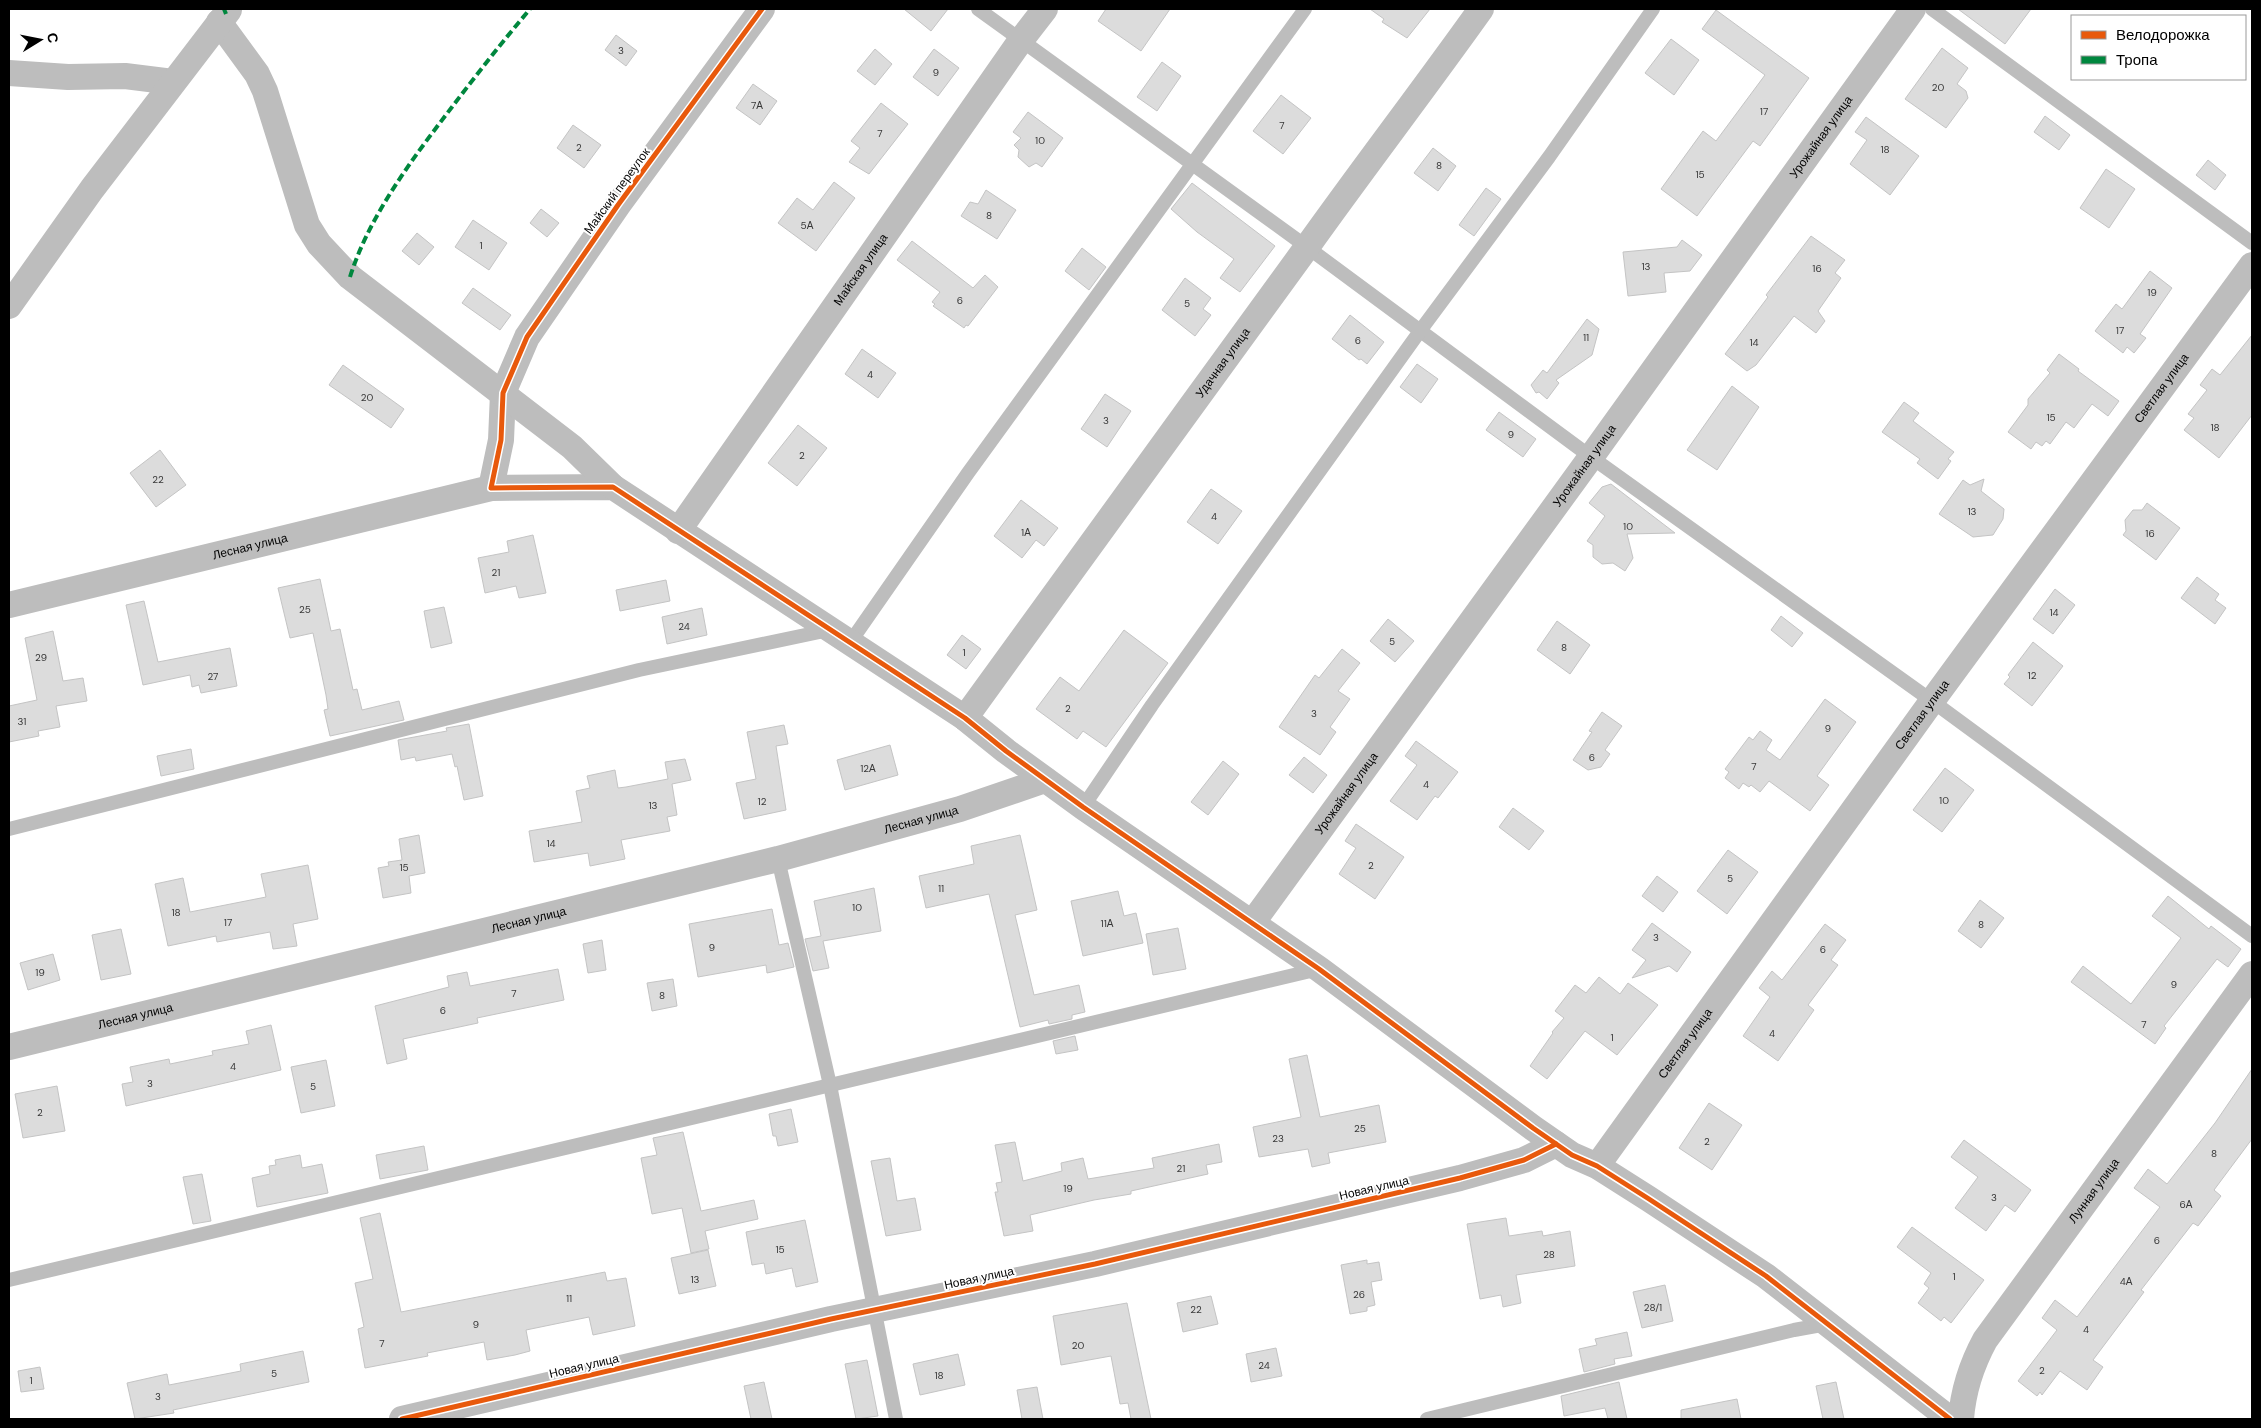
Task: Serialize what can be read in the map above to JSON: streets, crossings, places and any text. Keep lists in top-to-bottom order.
{
  "streets": {
    "street": [
      "Урожайная улица",
      "Майский переулок",
      "Майская улица",
      "Удачная улица",
      "Светлая улица",
      "Лесная улица",
      "Новая улица",
      "Лунная улица"
    ]
  },
  "house_numbers": [
    "3",
    "9",
    "20",
    "7А",
    "17",
    "7",
    "7",
    "10",
    "2",
    "18",
    "8",
    "15",
    "8",
    "5А",
    "1",
    "13",
    "16",
    "19",
    "6",
    "5",
    "17",
    "11",
    "6",
    "14",
    "4",
    "20",
    "15",
    "3",
    "18",
    "9",
    "2",
    "22",
    "13",
    "4",
    "10",
    "1А",
    "16",
    "21",
    "25",
    "14",
    "24",
    "5",
    "8",
    "1",
    "29",
    "12",
    "27",
    "2",
    "3",
    "31",
    "9",
    "6",
    "7",
    "12А",
    "4",
    "10",
    "12",
    "13",
    "14",
    "2",
    "15",
    "5",
    "11",
    "10",
    "18",
    "17",
    "11А",
    "8",
    "3",
    "9",
    "6",
    "19",
    "9",
    "7",
    "8",
    "6",
    "7",
    "4",
    "1",
    "4",
    "3",
    "5",
    "2",
    "25",
    "23",
    "2",
    "8",
    "21",
    "19",
    "3",
    "6А",
    "6",
    "15",
    "28",
    "1",
    "13",
    "4А",
    "26",
    "11",
    "28/1",
    "22",
    "9",
    "4",
    "7",
    "20",
    "24",
    "2",
    "5",
    "18",
    "1",
    "3"
  ],
  "legend": ["Велодорожка", "Тропа"],
  "north": "right"
}
